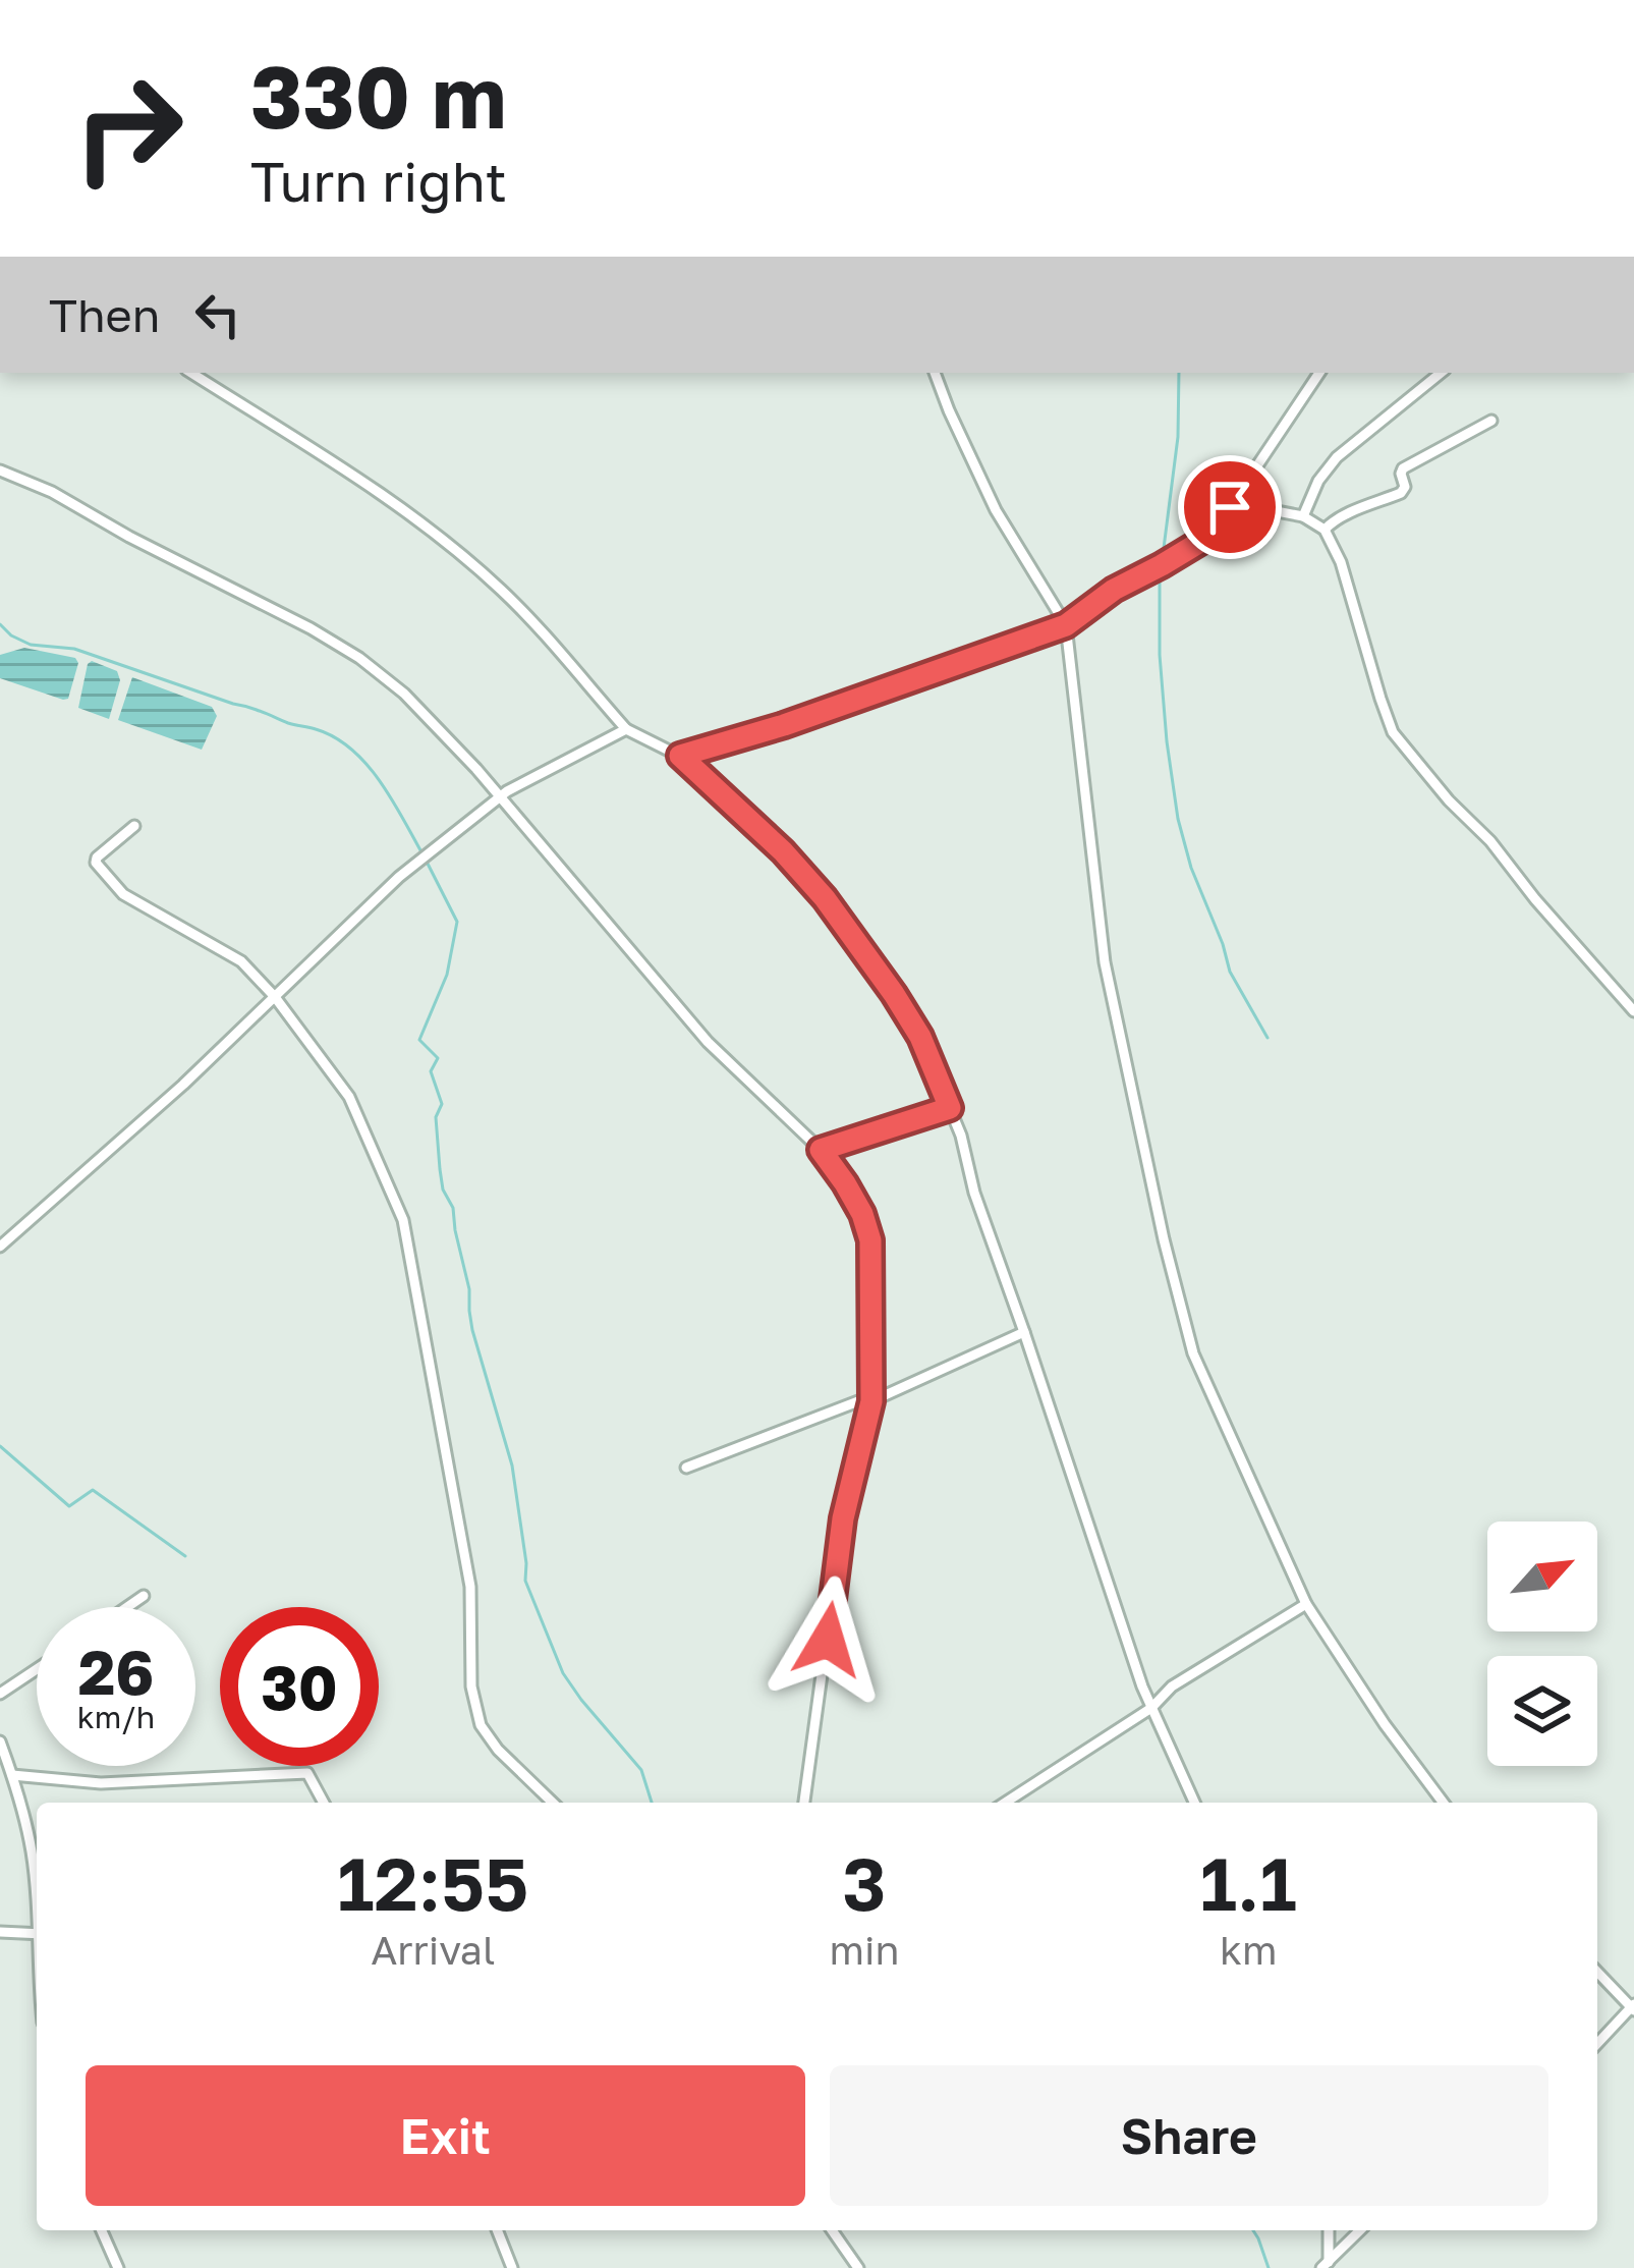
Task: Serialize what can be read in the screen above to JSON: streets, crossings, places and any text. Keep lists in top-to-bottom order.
{
  "north": "top right",
  "page": {
    "turn": ["330 m", "Turn right"],
    "then": "Then",
    "speed": "26 km/h",
    "limit": "30",
    "eta": [
      "12:55",
      "Arrival",
      "3",
      "min",
      "1.1",
      "km"
    ],
    "buttons": ["Exit", "Share"]
  }
}
